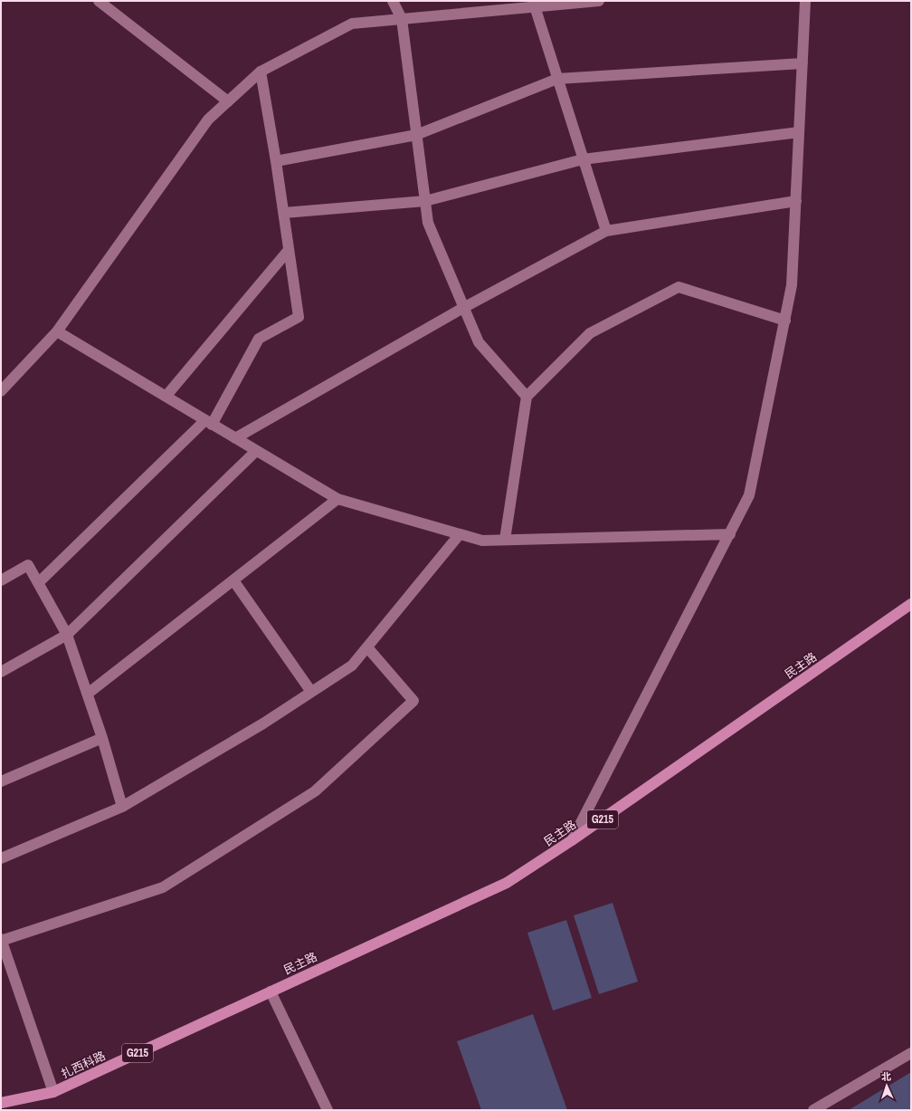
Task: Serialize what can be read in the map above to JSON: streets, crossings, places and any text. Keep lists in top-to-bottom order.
{
  "streets": {
    "highway": ["民主路", "G215", "扎西科路"]
  },
  "crossings": [
    ["民主路", "扎西科路"]
  ],
  "north": "top"
}
